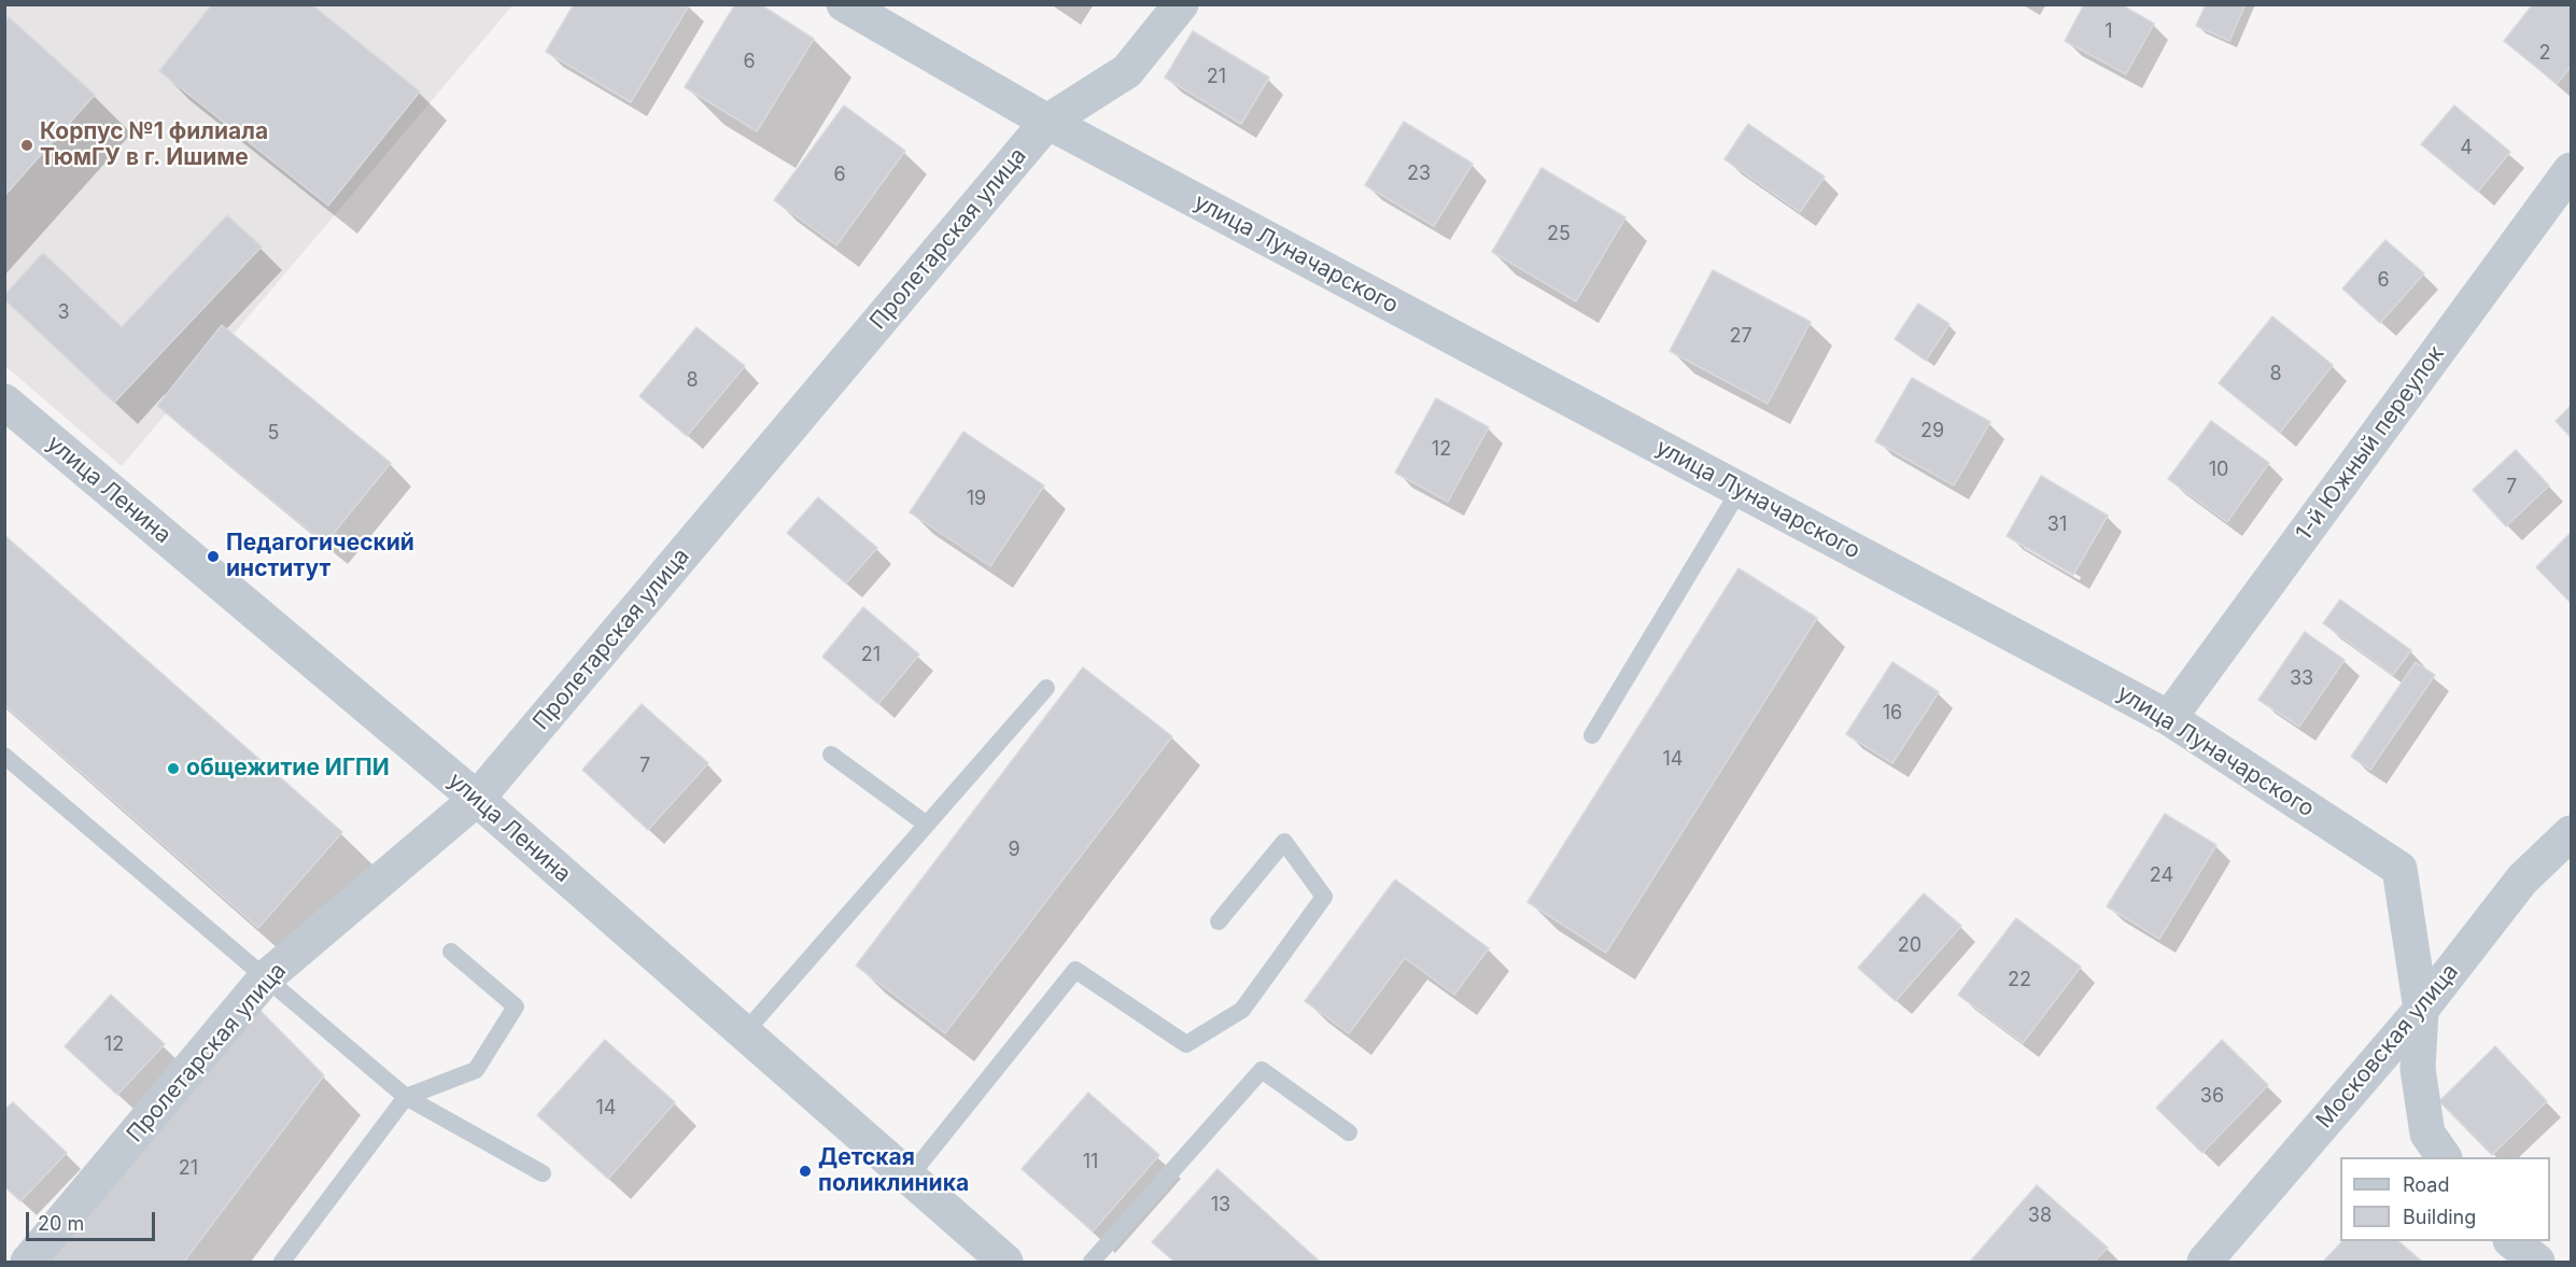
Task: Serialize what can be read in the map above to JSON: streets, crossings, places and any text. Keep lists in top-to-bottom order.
{
  "streets": {
    "street": [
      "Пролетарская улица",
      "улица Луначарского",
      "1-й Южный переулок",
      "улица Ленина",
      "Московская улица"
    ]
  },
  "crossings": [
    ["Пролетарская улица", "улица Луначарского"],
    ["Пролетарская улица", "улица Ленина"],
    ["улица Луначарского", "1-й Южный переулок"],
    ["улица Луначарского", "Московская улица"]
  ],
  "places": [
    "Корпус №1 филиала ТюмГУ в г. Ишиме",
    "Педагогический институт",
    "общежитие ИГПИ",
    "Детская поликлиника"
  ],
  "house_numbers": [
    "1",
    "2",
    "6",
    "21",
    "4",
    "23",
    "6",
    "25",
    "6",
    "3",
    "27",
    "8",
    "8",
    "29",
    "5",
    "12",
    "10",
    "7",
    "19",
    "31",
    "21",
    "33",
    "16",
    "14",
    "7",
    "9",
    "24",
    "20",
    "22",
    "12",
    "36",
    "14",
    "11",
    "21",
    "13",
    "38"
  ],
  "legend": ["Road", "Building"],
  "scale_bar": "20 m"
}
